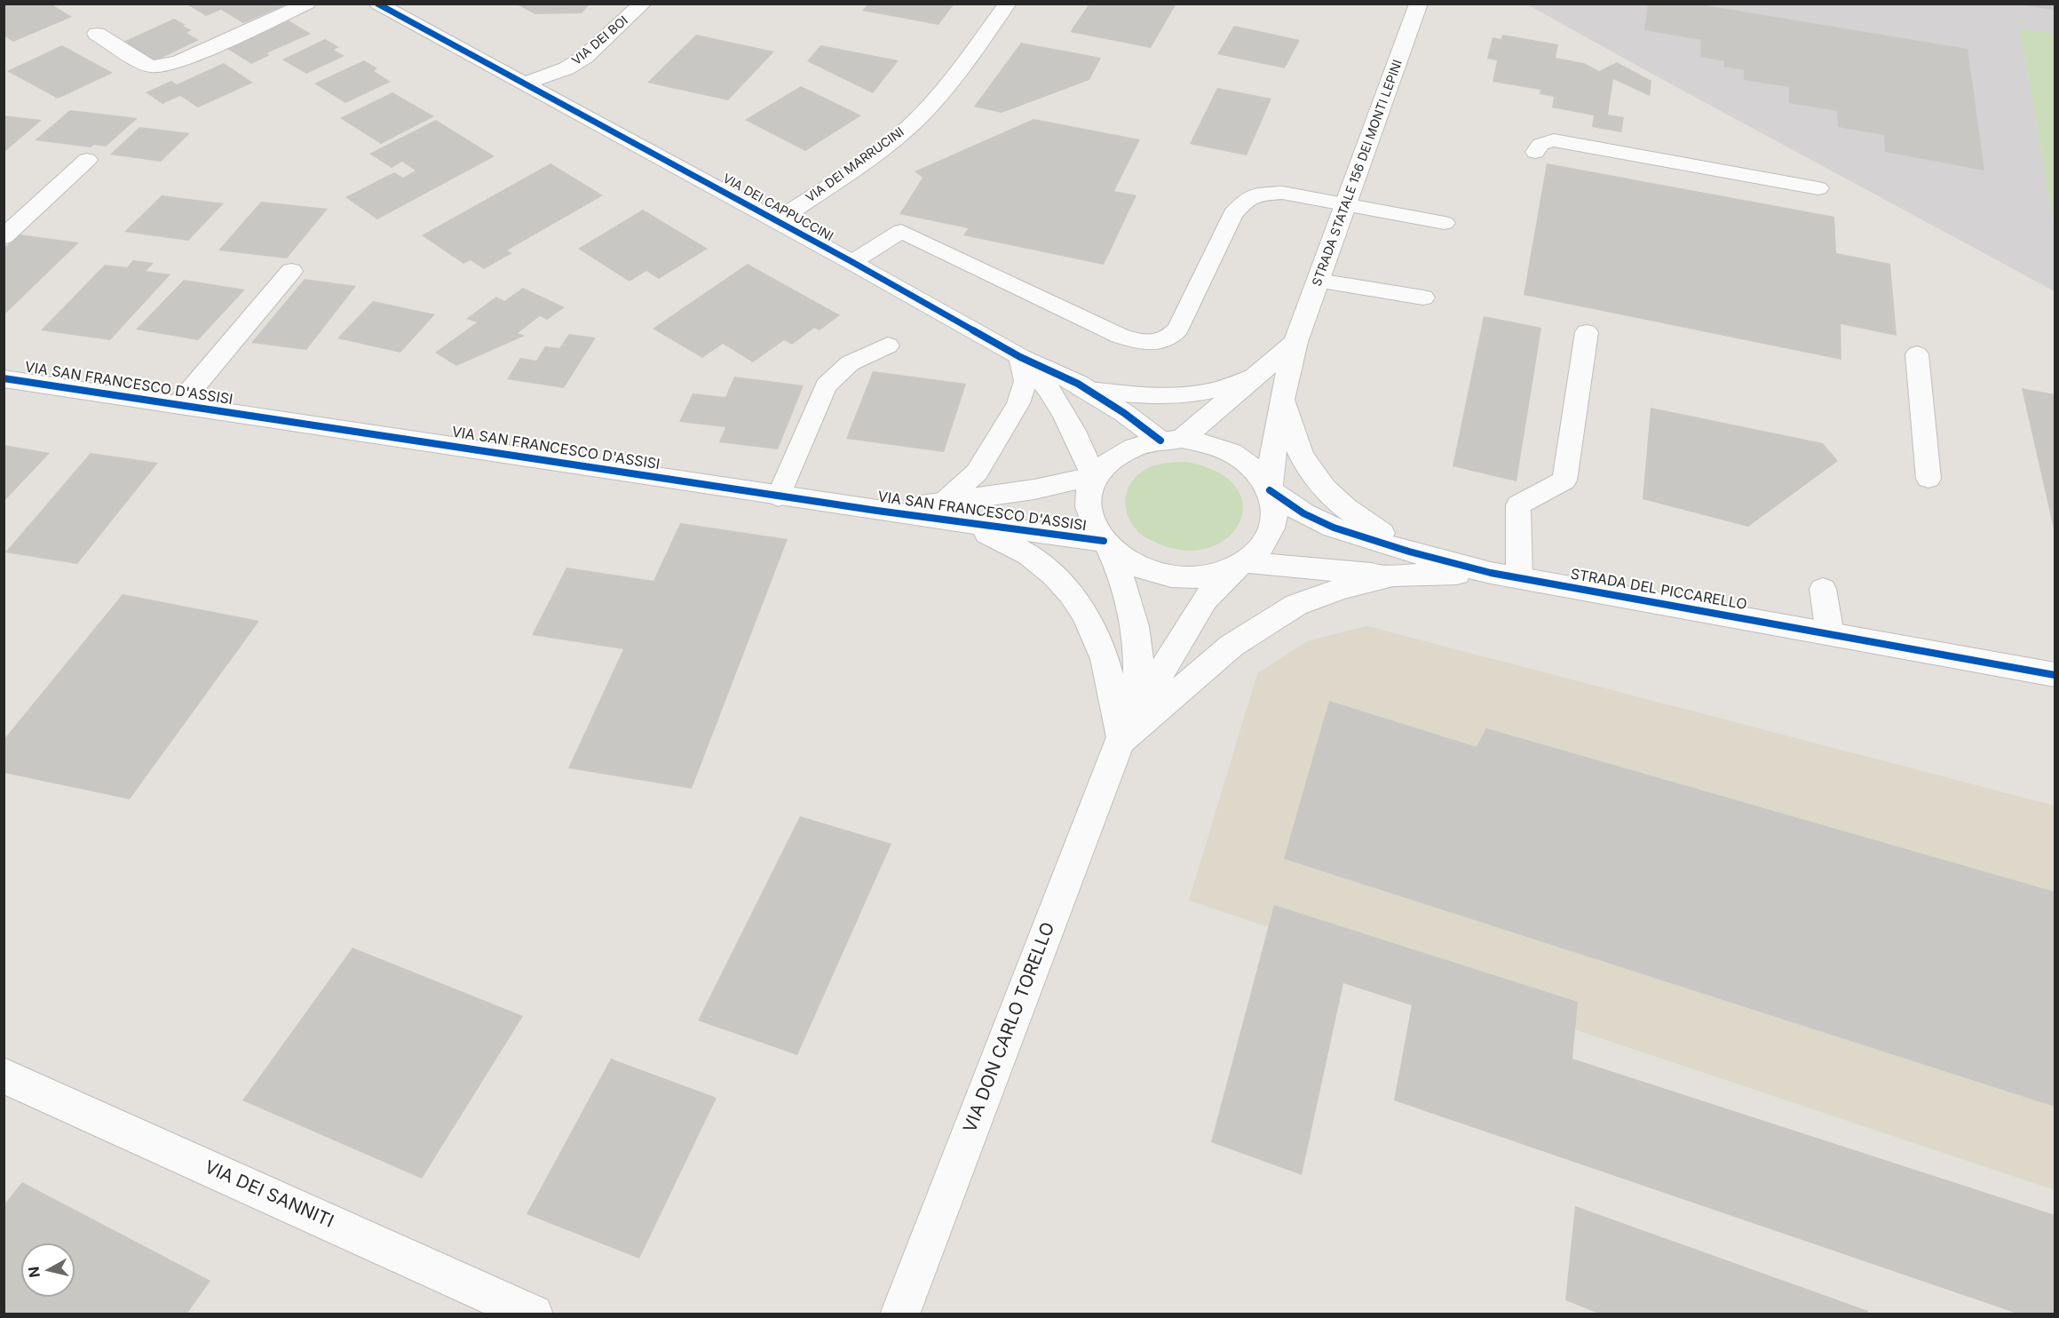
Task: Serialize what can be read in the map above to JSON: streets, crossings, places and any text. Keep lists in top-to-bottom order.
{
  "streets": {
    "street": [
      "VIA DEI BOI",
      "VIA DEI MARRUCINI",
      "STRADA STATALE 156 DEI MONTI LEPINI",
      "VIA DEI CAPPUCCINI",
      "VIA SAN FRANCESCO D'ASSISI",
      "STRADA DEL PICCARELLO",
      "VIA DON CARLO TORELLO",
      "VIA DEI SANNITI"
    ]
  },
  "crossings": [
    ["VIA DEI BOI", "VIA DEI CAPPUCCINI"],
    ["VIA DEI MARRUCINI", "VIA DEI CAPPUCCINI"],
    ["STRADA STATALE 156 DEI MONTI LEPINI", "VIA DEI CAPPUCCINI"],
    ["STRADA STATALE 156 DEI MONTI LEPINI", "VIA SAN FRANCESCO D'ASSISI"],
    ["STRADA STATALE 156 DEI MONTI LEPINI", "STRADA DEL PICCARELLO"],
    ["STRADA STATALE 156 DEI MONTI LEPINI", "VIA DON CARLO TORELLO"],
    ["VIA DEI CAPPUCCINI", "VIA SAN FRANCESCO D'ASSISI"],
    ["VIA DEI CAPPUCCINI", "STRADA DEL PICCARELLO"],
    ["VIA DEI CAPPUCCINI", "VIA DON CARLO TORELLO"],
    ["VIA SAN FRANCESCO D'ASSISI", "STRADA DEL PICCARELLO"],
    ["VIA SAN FRANCESCO D'ASSISI", "VIA DON CARLO TORELLO"],
    ["STRADA DEL PICCARELLO", "VIA DON CARLO TORELLO"]
  ],
  "north": "left"
}
